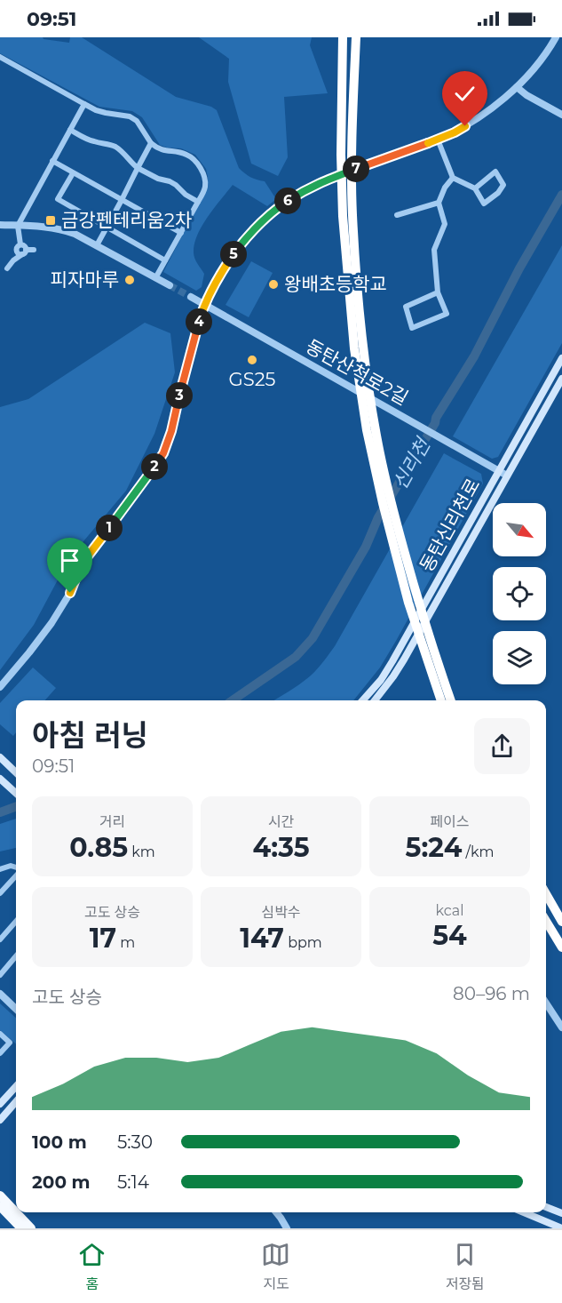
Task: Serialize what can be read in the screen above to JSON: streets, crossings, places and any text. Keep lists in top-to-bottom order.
{
  "streets": {
    "main road": ["동탄신리천로"],
    "street": ["동탄산척로2길"]
  },
  "crossings": [
    ["동탄산척로2길", "동탄신리천로"]
  ],
  "water": ["신리천"],
  "places": {
    "transit": ["금강펜테리움2차"],
    "other": ["피자마루", "왕배초등학교", "GS25"]
  },
  "north": "bottom right",
  "page": {
    "status": "09:51",
    "pins": [
      "7",
      "6",
      "5",
      "4",
      "3",
      "2",
      "1"
    ],
    "heading": ["아침 러닝", "09:51"],
    "stats": [
      ["거리", "0.85 km"],
      ["시간", "4:35"],
      ["페이스", "5:24 /km"],
      ["고도 상승", "17 m"],
      ["심박수", "147 bpm"],
      ["kcal", "54"]
    ],
    "chart": ["고도 상승", "80–96 m"],
    "list": [
      {
        "name": "100 m",
        "note": "5:30"
      },
      {
        "name": "200 m",
        "note": "5:14"
      }
    ],
    "tabs": ["홈", "지도", "저장됨"]
  }
}
